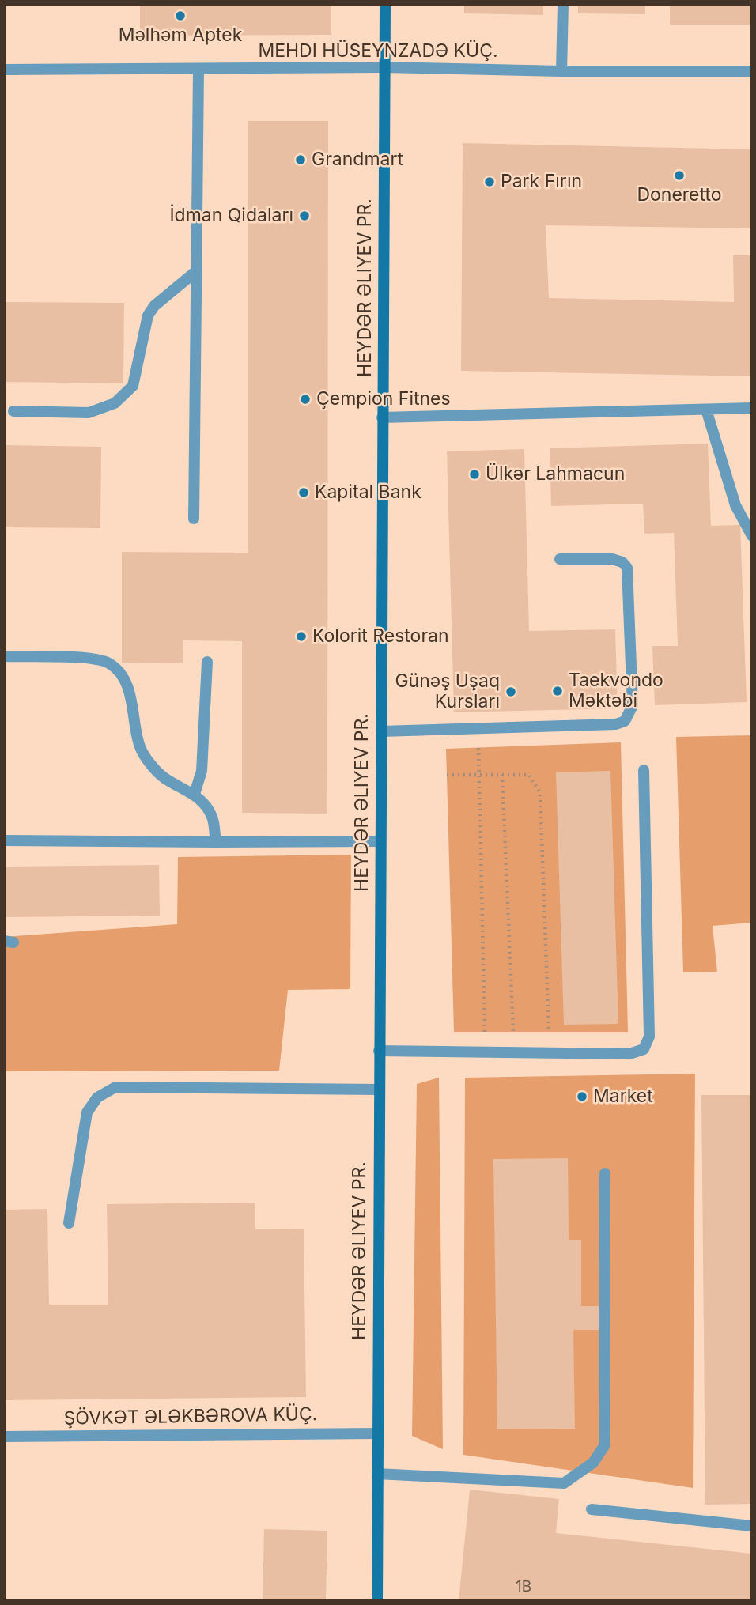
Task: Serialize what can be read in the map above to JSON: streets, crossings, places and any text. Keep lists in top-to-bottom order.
{
  "streets": {
    "main road": ["HEYDƏR ƏLIYEV PR."],
    "street": ["MEHDI HÜSEYNZADƏ KÜÇ.", "ŞÖVKƏT ƏLƏKBƏROVA KÜÇ."]
  },
  "crossings": [
    ["MEHDI HÜSEYNZADƏ KÜÇ.", "HEYDƏR ƏLIYEV PR."],
    ["HEYDƏR ƏLIYEV PR.", "ŞÖVKƏT ƏLƏKBƏROVA KÜÇ."]
  ],
  "places": [
    "Məlhəm Aptek",
    "Grandmart",
    "Doneretto",
    "Park Fırın",
    "İdman Qidaları",
    "Çempion Fitnes",
    "Ülkər Lahmacun",
    "Kapital Bank",
    "Kolorit Restoran",
    "Taekvondo Məktəbi",
    "Günəş Uşaq Kursları",
    "Market"
  ],
  "house_numbers": ["1B"]
}
